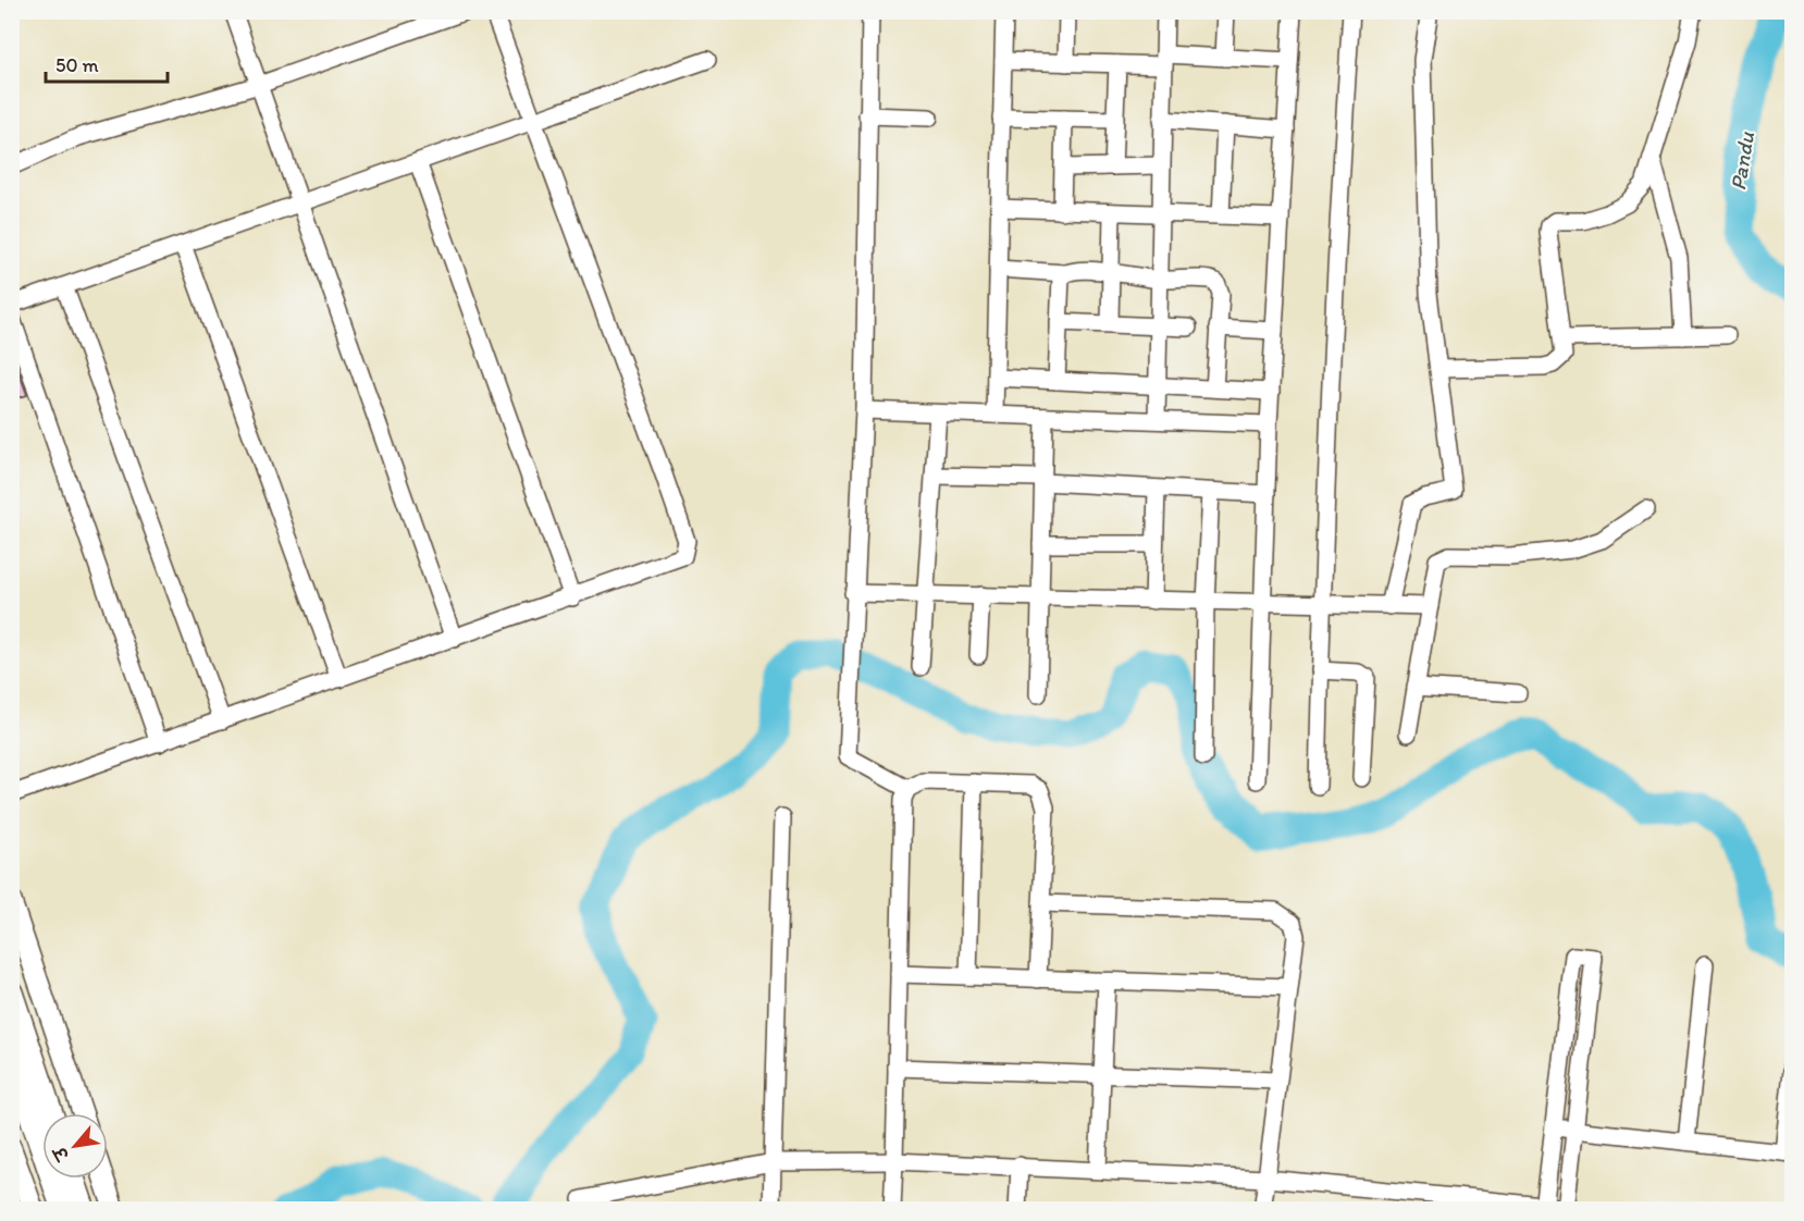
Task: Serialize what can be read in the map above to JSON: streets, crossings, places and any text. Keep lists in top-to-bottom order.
{
  "water": ["Pandu"],
  "scale_bar": "50 m",
  "north": "bottom left"
}
